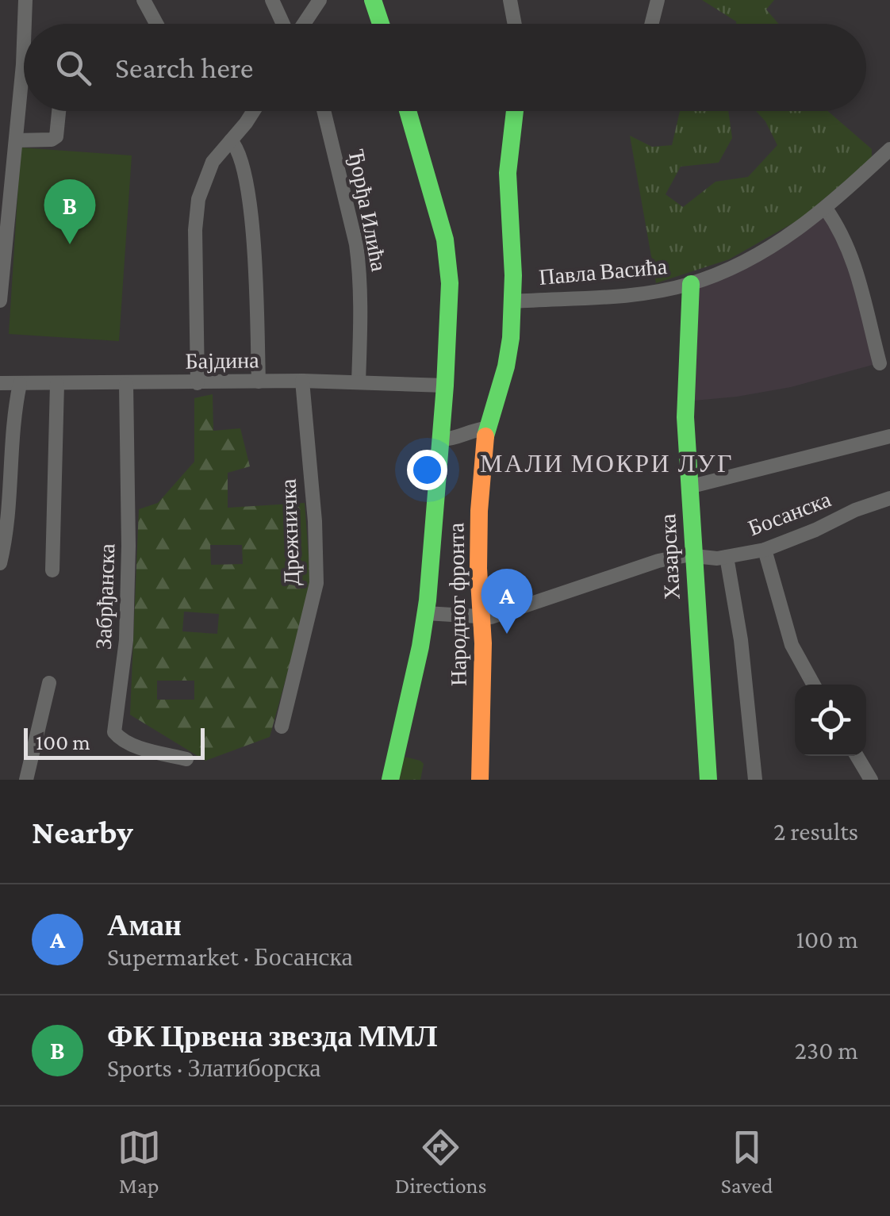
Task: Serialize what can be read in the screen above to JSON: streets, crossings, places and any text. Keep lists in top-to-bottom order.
{
  "streets": {
    "street": [
      "Ђорђа Илића",
      "Павла Васића",
      "Бајдина",
      "Босанска",
      "Дрежничка",
      "Хазарска",
      "Забрђанска",
      "Народног фронта"
    ]
  },
  "crossings": [
    ["Ђорђа Илића", "Бајдина"],
    ["Павла Васића", "Хазарска"],
    ["Павла Васића", "Народног фронта"],
    ["Бајдина", "Дрежничка"],
    ["Бајдина", "Забрђанска"],
    ["Босанска", "Хазарска"],
    ["Босанска", "Народног фронта"]
  ],
  "districts": ["МАЛИ МОКРИ ЛУГ"],
  "scale_bar": "100 m",
  "page": {
    "search": "Search here",
    "pins": ["B", "A"],
    "scale": "100 m",
    "heading": ["Nearby", "2 results"],
    "list": [
      {
        "mark": "A",
        "name": "Аман",
        "note": "Supermarket · Босанска",
        "value": "100 m"
      },
      {
        "mark": "B",
        "name": "ФК Црвена звезда ММЛ",
        "note": "Sports · Златиборска",
        "value": "230 m"
      }
    ],
    "nav": ["Map", "Directions", "Saved"]
  }
}
